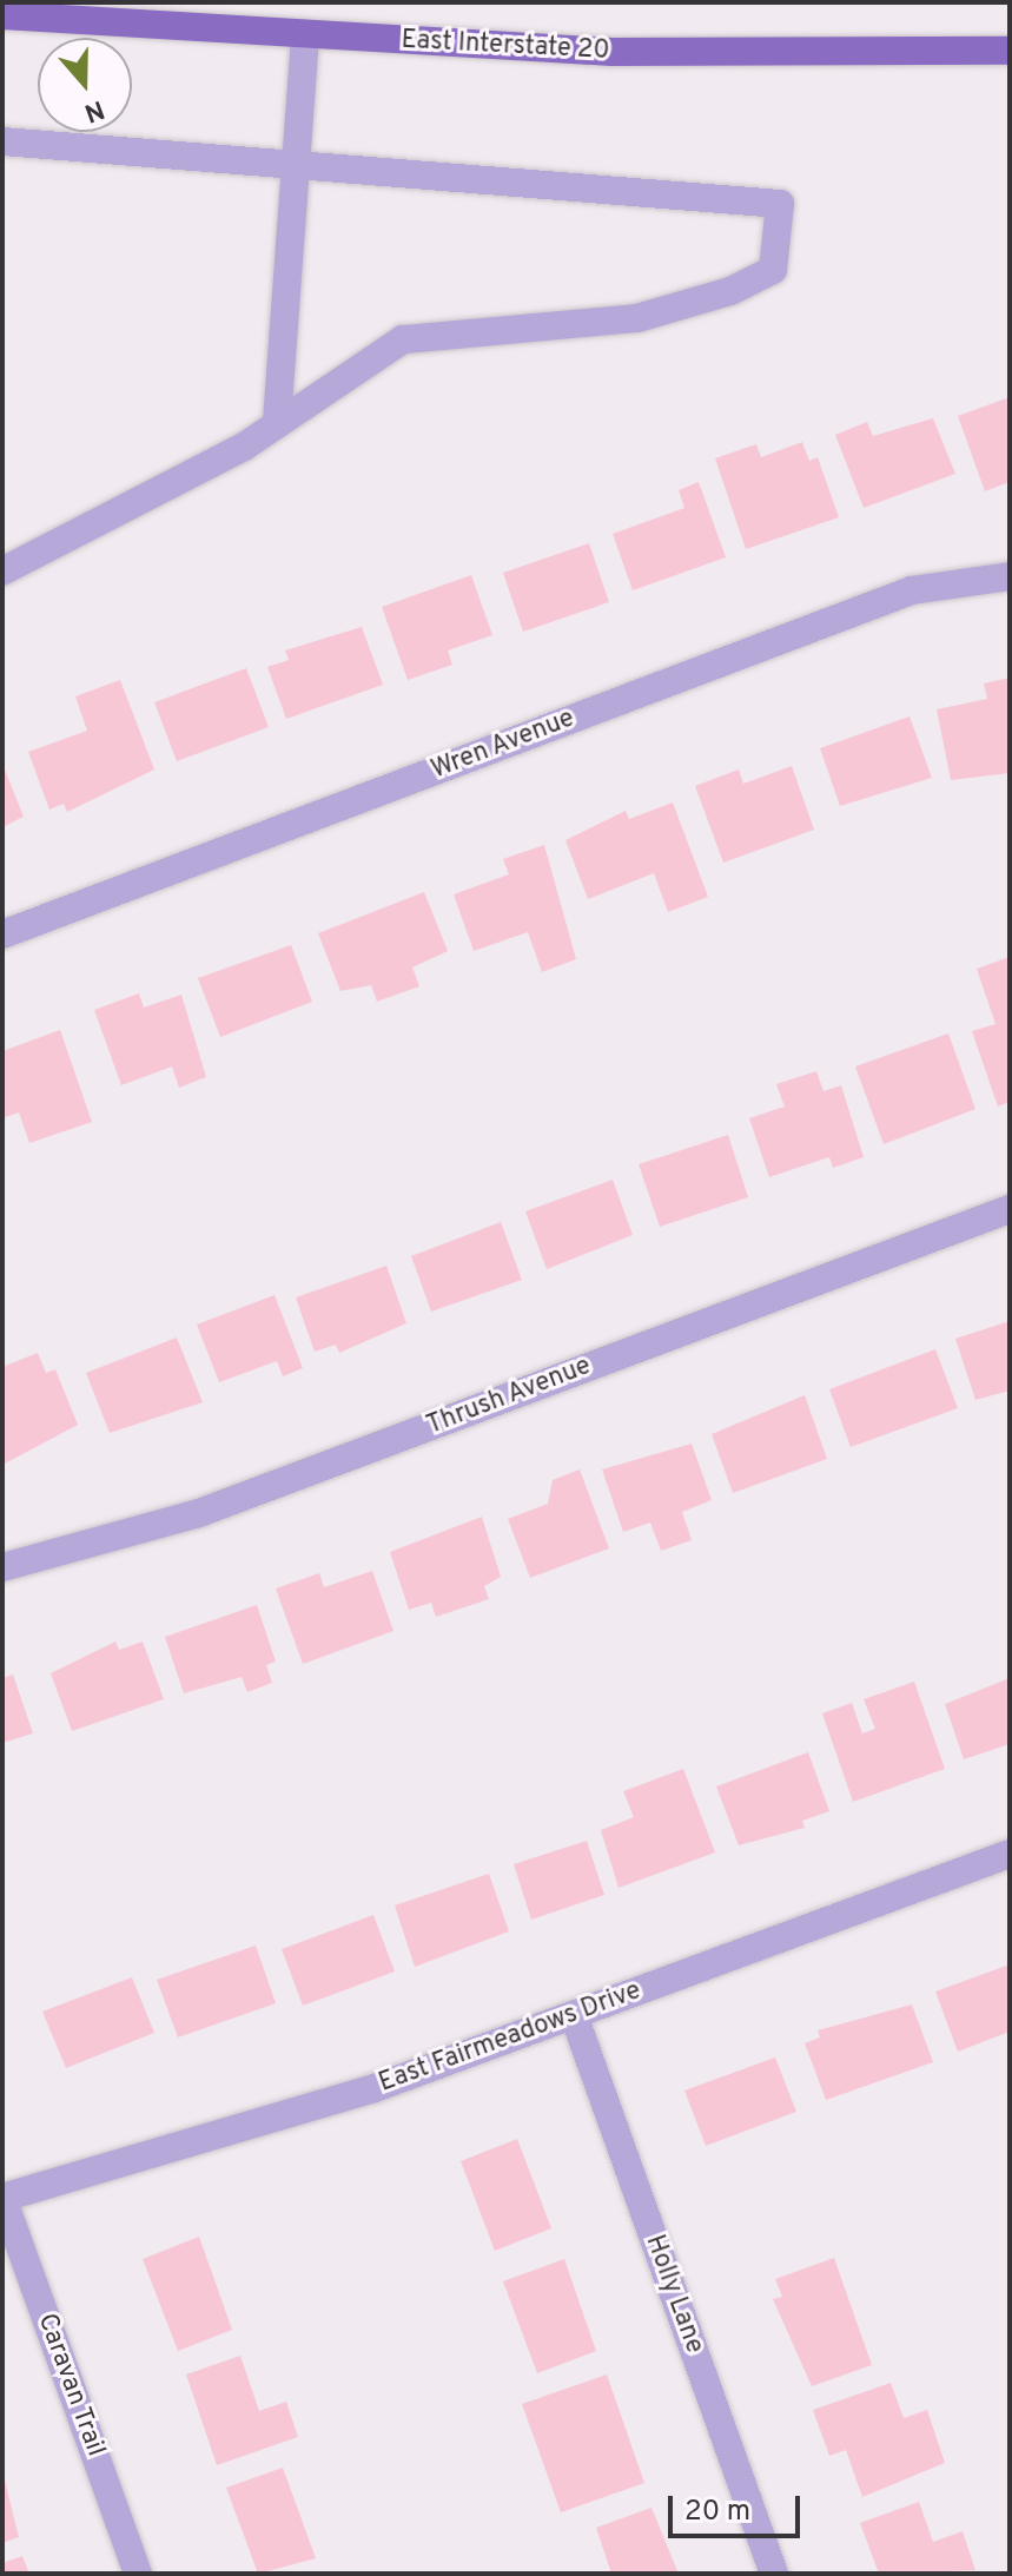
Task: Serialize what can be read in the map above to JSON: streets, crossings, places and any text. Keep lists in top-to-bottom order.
{
  "streets": {
    "main road": ["East Interstate 20"],
    "street": [
      "Wren Avenue",
      "Thrush Avenue",
      "East Fairmeadows Drive",
      "Holly Lane",
      "Caravan Trail"
    ]
  },
  "crossings": [
    ["East Fairmeadows Drive", "Holly Lane"],
    ["East Fairmeadows Drive", "Caravan Trail"]
  ],
  "scale_bar": "20 m",
  "north": "bottom"
}
